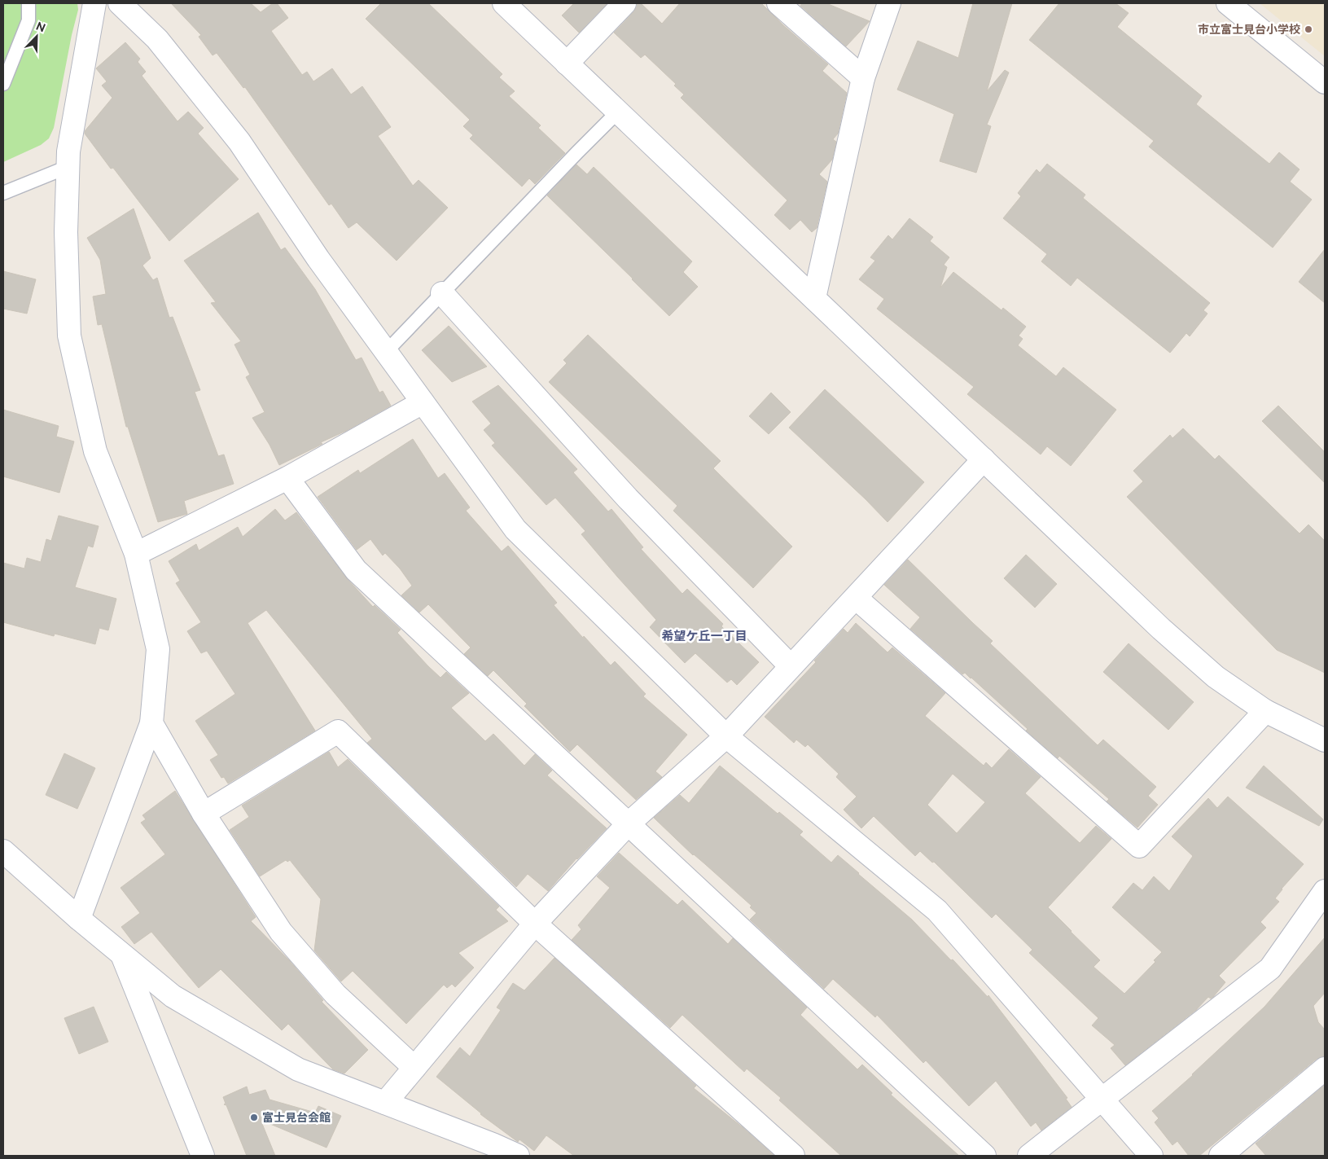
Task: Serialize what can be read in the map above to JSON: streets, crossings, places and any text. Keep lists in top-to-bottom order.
{
  "districts": ["希望ケ丘一丁目"],
  "places": ["市立富士見台小学校", "富士見台会館"],
  "north": "top right"
}
